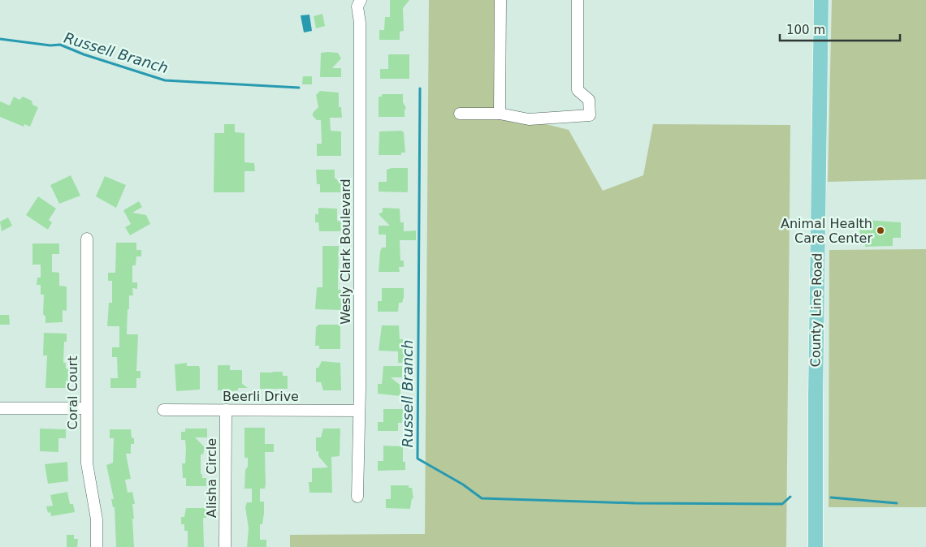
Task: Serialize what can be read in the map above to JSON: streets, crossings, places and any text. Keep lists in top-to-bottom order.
{
  "streets": {
    "main road": ["County Line Road"],
    "street": [
      "Wesly Clark Boulevard",
      "Coral Court",
      "Beerli Drive",
      "Alisha Circle"
    ]
  },
  "crossings": [
    ["Wesly Clark Boulevard", "Beerli Drive"],
    ["Beerli Drive", "Alisha Circle"]
  ],
  "water": ["Russell Branch"],
  "places": ["Animal Health Care Center"],
  "scale_bar": "100 m"
}
